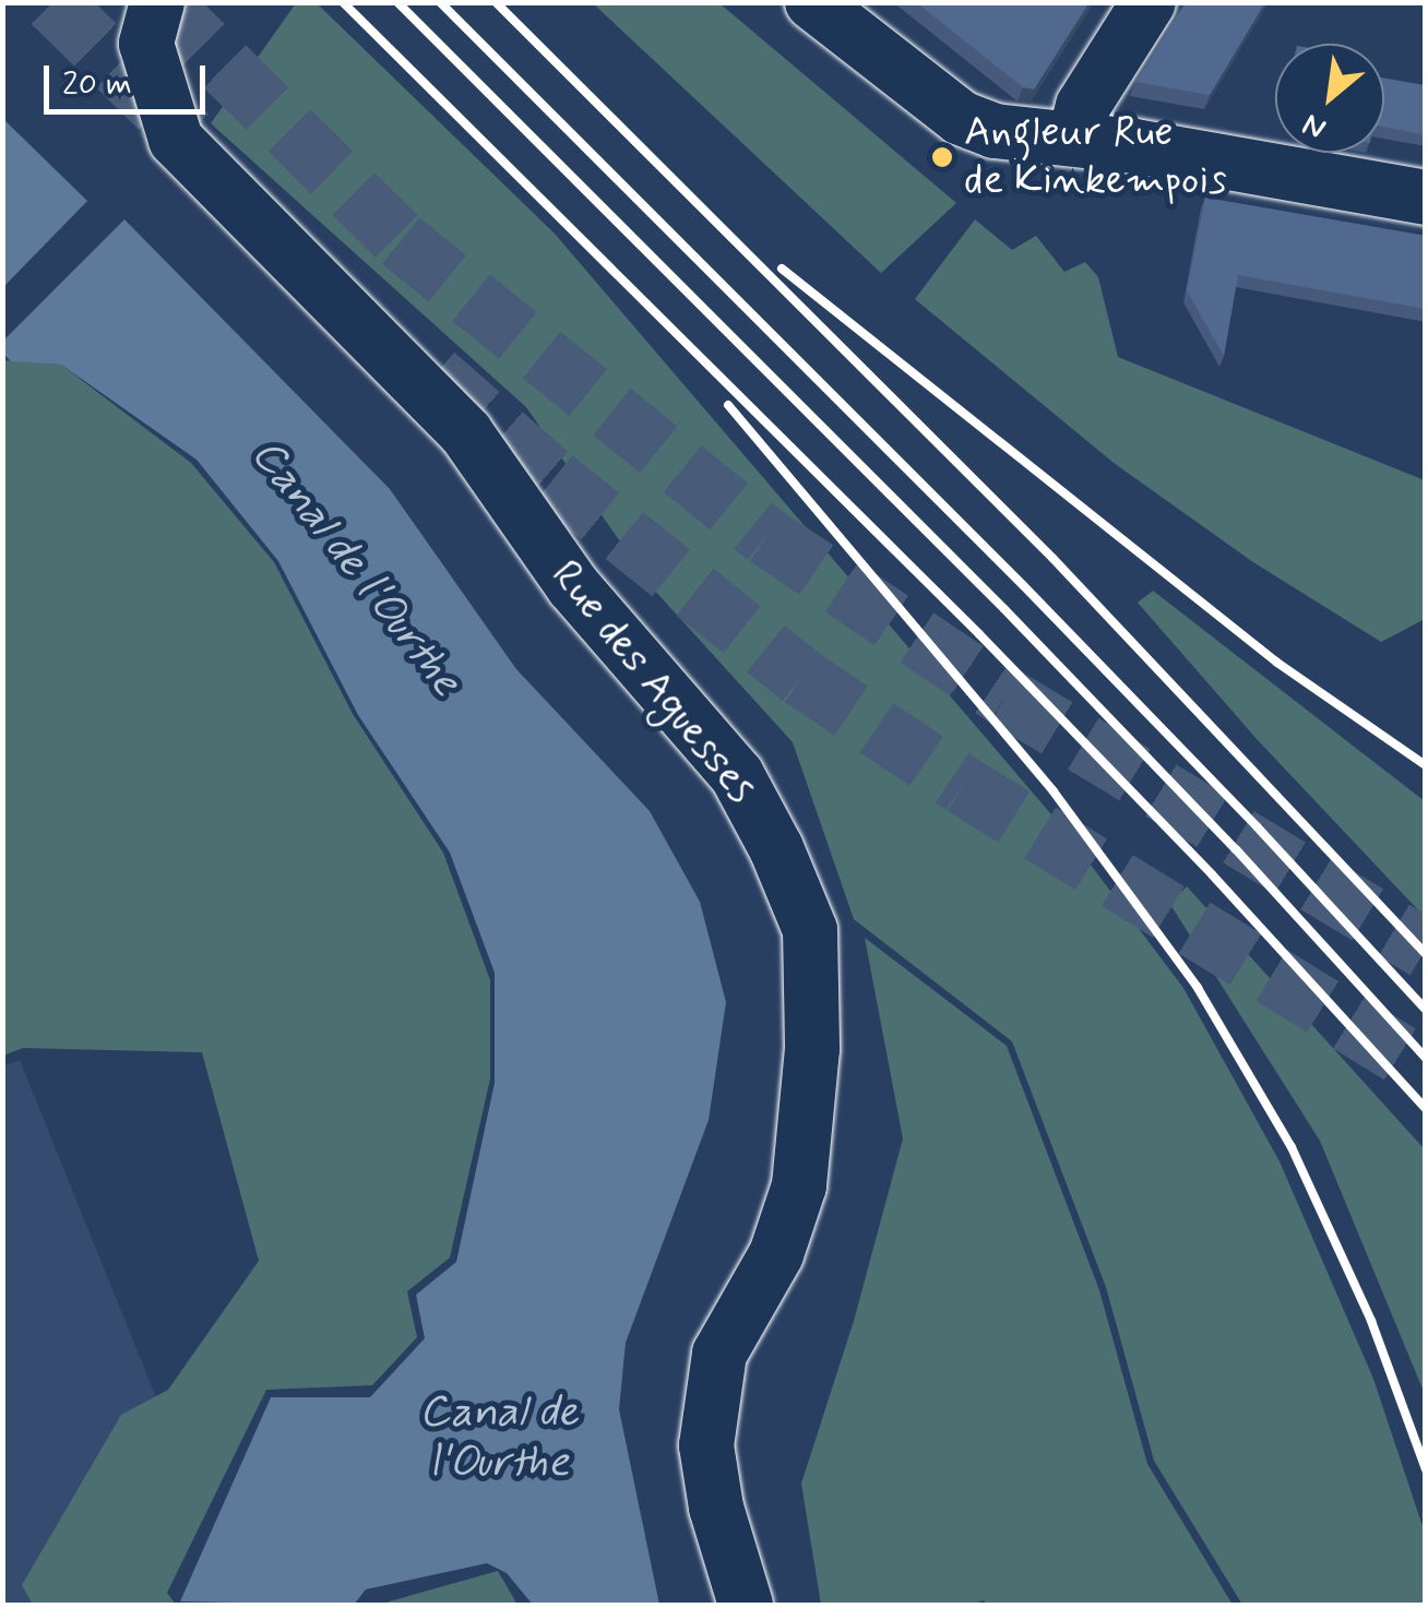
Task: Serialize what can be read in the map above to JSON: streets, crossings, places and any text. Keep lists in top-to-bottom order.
{
  "streets": {
    "street": ["Rue des Aguesses"]
  },
  "water": ["Canal de l'Ourthe"],
  "places": ["Angleur Rue de Kinkempois"],
  "scale_bar": "20 m",
  "north": "bottom left"
}
